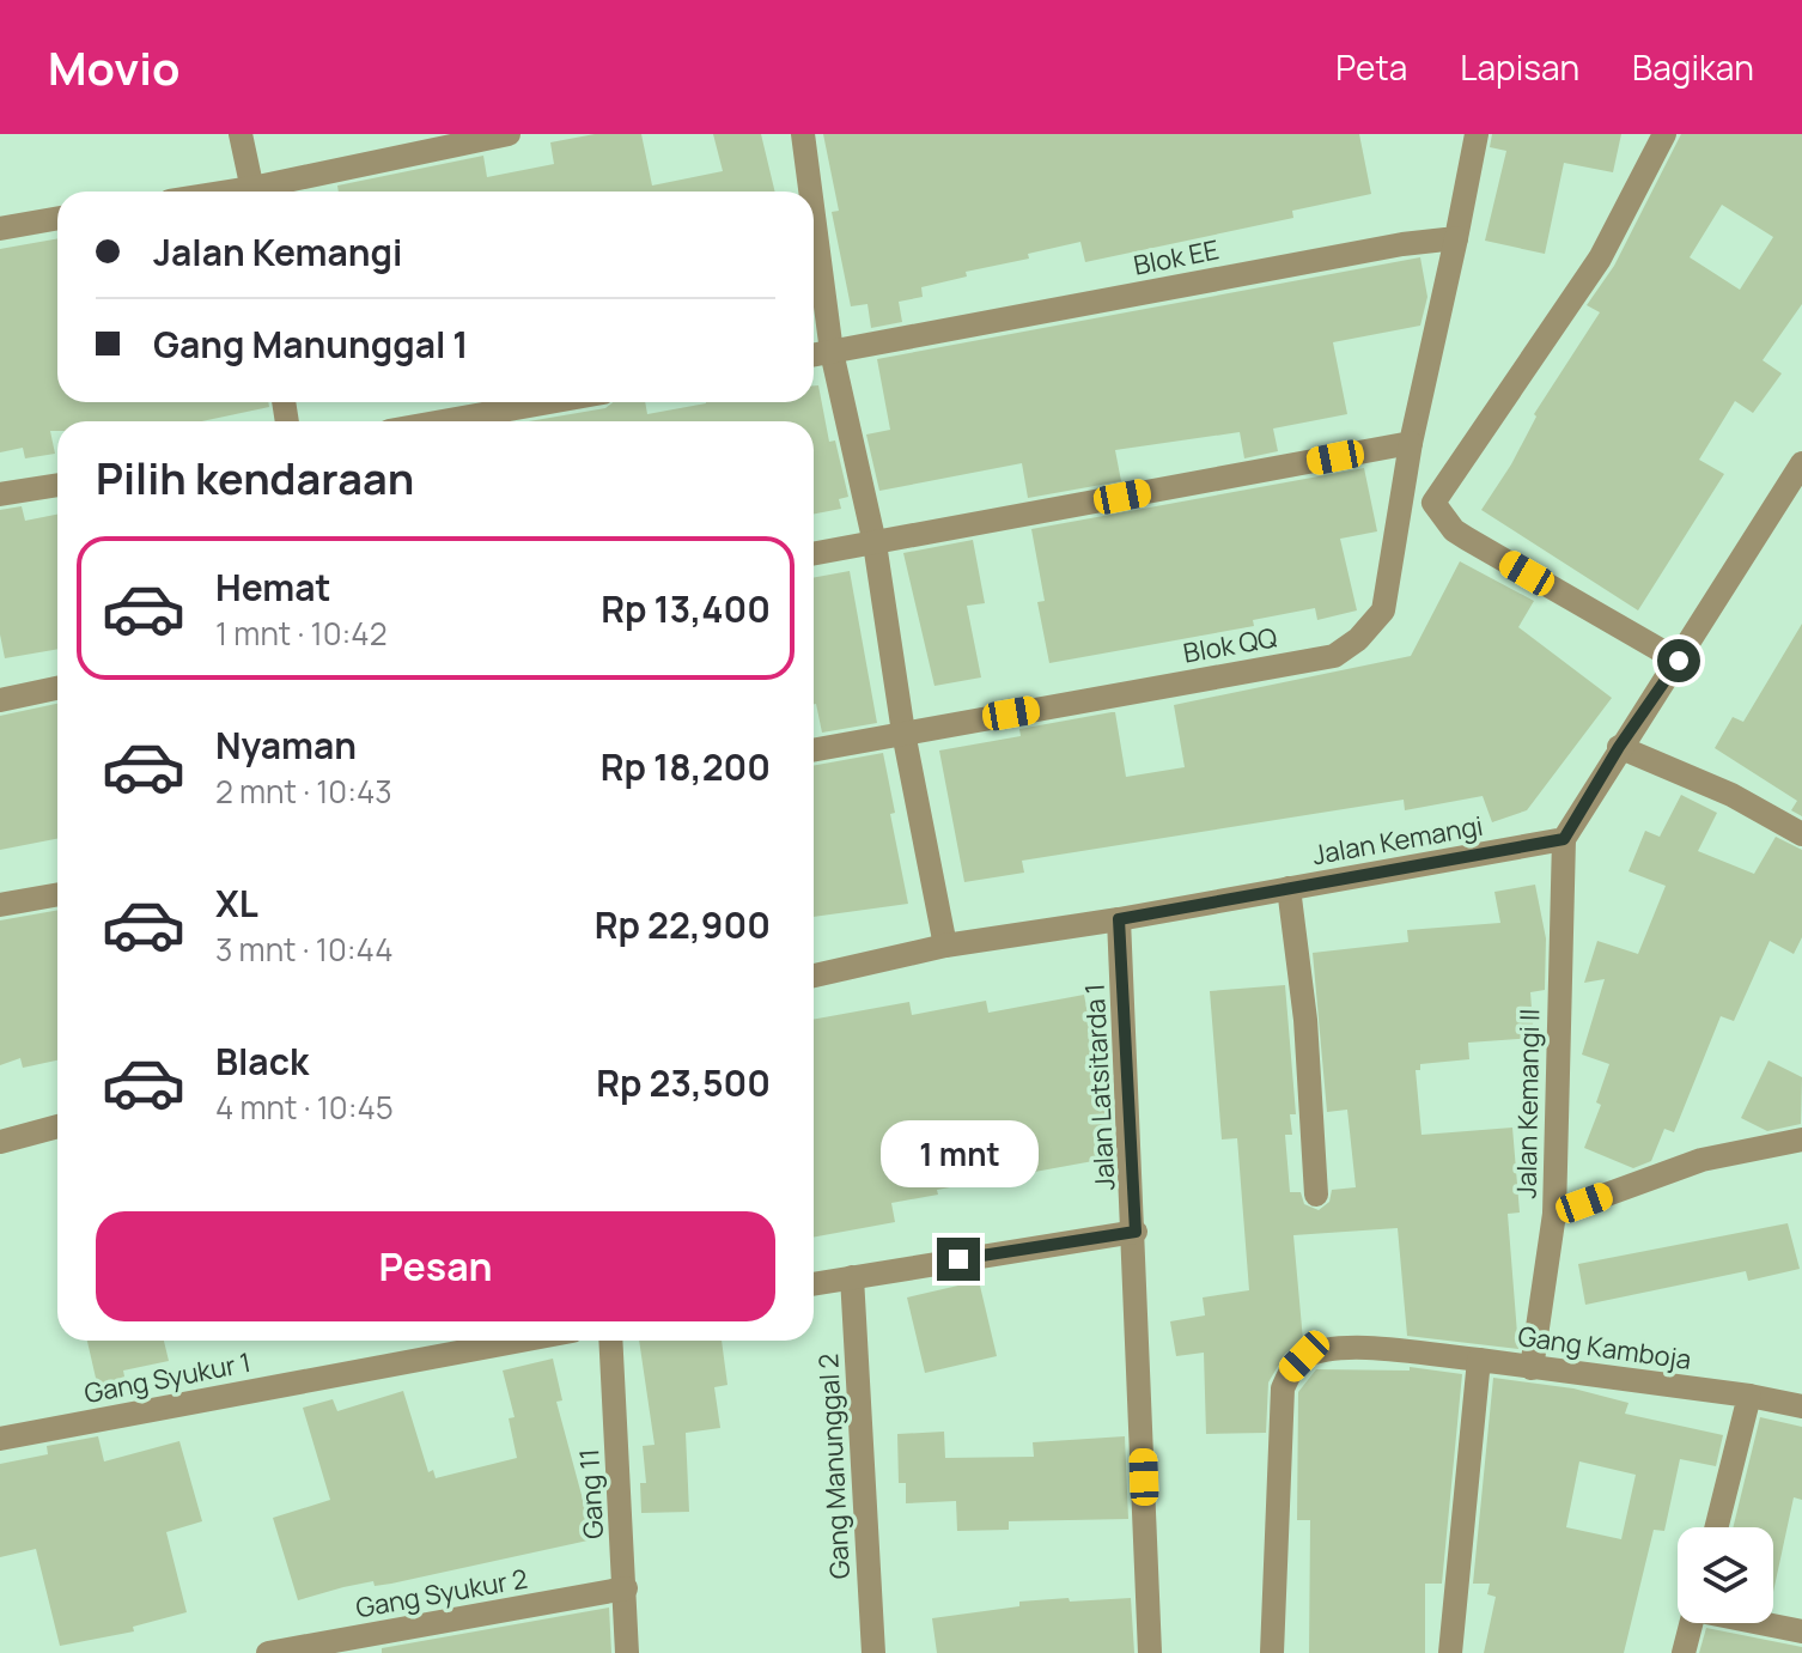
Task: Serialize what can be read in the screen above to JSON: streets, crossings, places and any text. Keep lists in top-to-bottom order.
{
  "streets": {
    "street": [
      "Blok EE",
      "Blok QQ",
      "Jalan Kemangi",
      "Jalan Latsitarda 1",
      "Jalan Kemangi II",
      "Gang Kamboja",
      "Gang Syukur 1",
      "Gang Manunggal 2",
      "Gang 11",
      "Gang Syukur 2"
    ]
  },
  "crossings": [
    ["Blok EE", "Blok QQ"],
    ["Jalan Kemangi", "Jalan Latsitarda 1"],
    ["Jalan Kemangi", "Jalan Kemangi II"],
    ["Jalan Kemangi II", "Gang Kamboja"],
    ["Gang 11", "Gang Syukur 2"]
  ],
  "page": {
    "header": "Movio",
    "nav": ["Peta", "Lapisan", "Bagikan"],
    "banner": ["Jalan Kemangi", "Gang Manunggal 1"],
    "heading": "Pilih kendaraan",
    "list": [
      {
        "name": "Hemat",
        "note": "1 mnt · 10:42",
        "value": "Rp 13,400"
      },
      {
        "name": "Nyaman",
        "note": "2 mnt · 10:43",
        "value": "Rp 18,200"
      },
      {
        "name": "XL",
        "note": "3 mnt · 10:44",
        "value": "Rp 22,900"
      },
      {
        "name": "Black",
        "note": "4 mnt · 10:45",
        "value": "Rp 23,500"
      }
    ],
    "bubble": "1 mnt",
    "buttons": "Pesan"
  }
}
